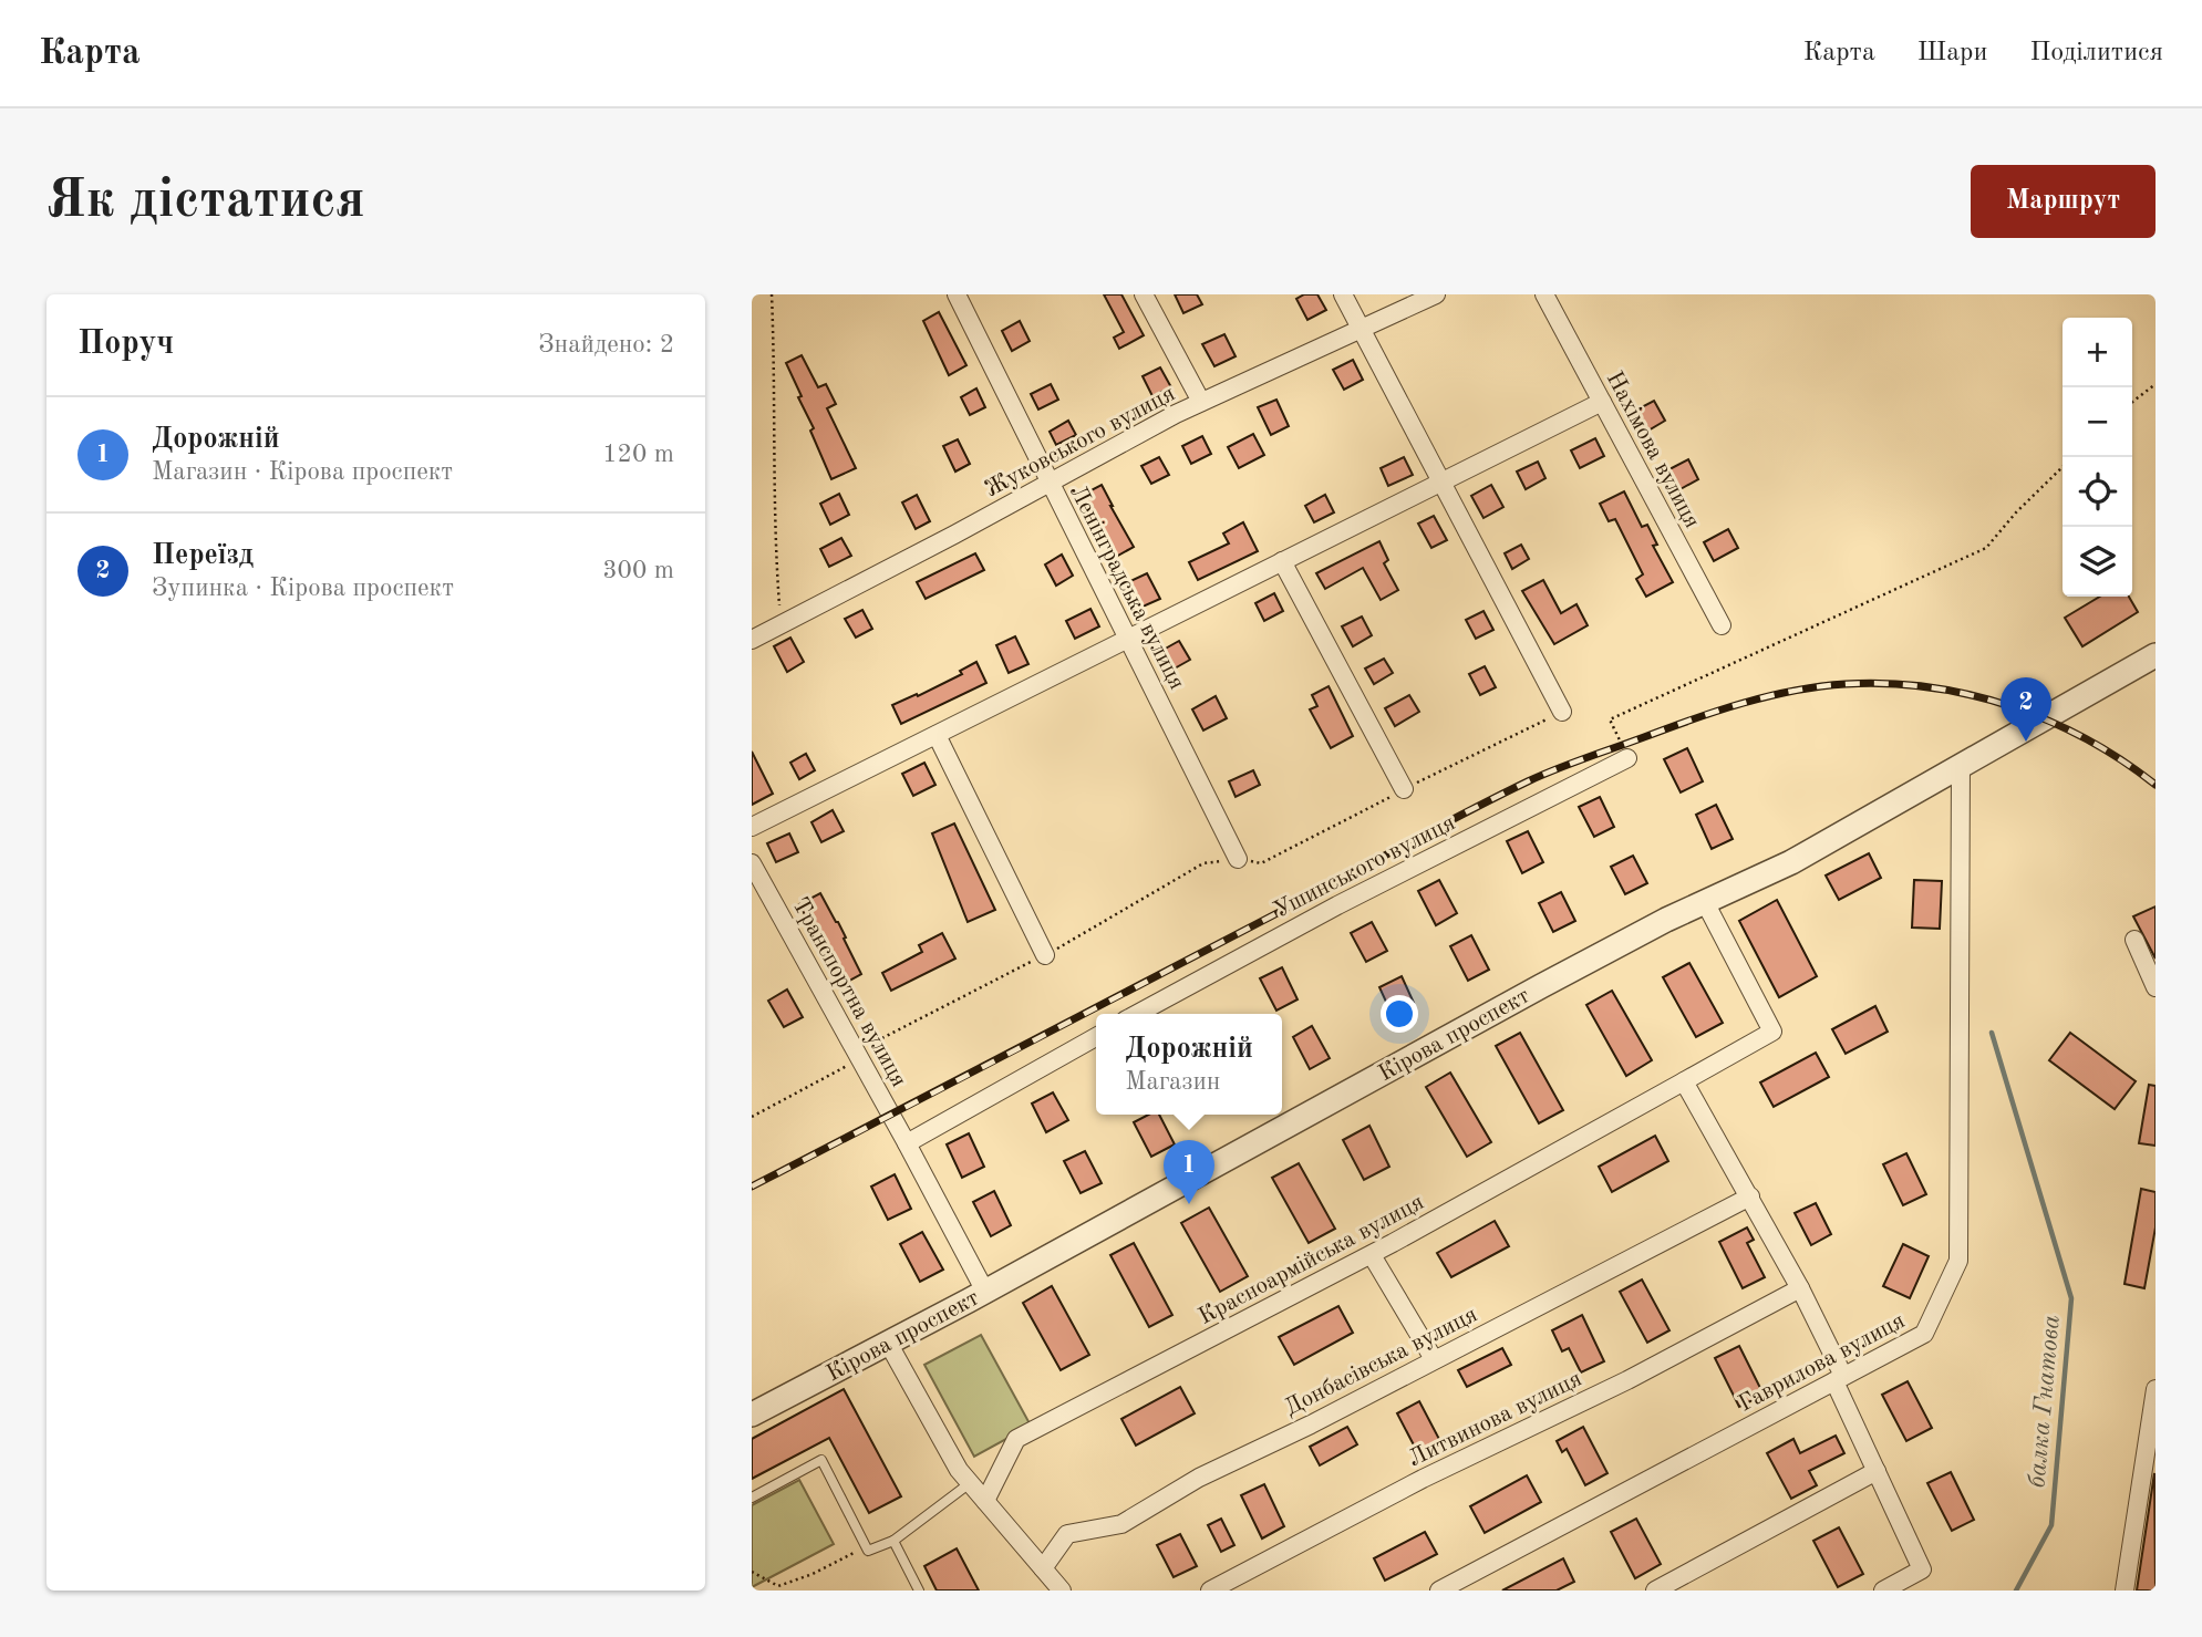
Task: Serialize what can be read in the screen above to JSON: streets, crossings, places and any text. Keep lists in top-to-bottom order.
{
  "streets": {
    "street": [
      "Жуковського вулиця",
      "Нахімова вулиця",
      "Ленінградська вулиця",
      "Ушинського вулиця",
      "Транспортна вулиця",
      "Кірова проспект",
      "Красноармійська вулиця",
      "Донбасівська вулиця",
      "Гаврилова вулиця",
      "Литвинова вулиця"
    ]
  },
  "crossings": [
    ["Жуковського вулиця", "Ленінградська вулиця"],
    ["Кірова проспект", "Красноармійська вулиця"],
    ["Кірова проспект", "Гаврилова вулиця"]
  ],
  "water": ["балка Гнатова"],
  "page": {
    "header": "Карта",
    "nav": ["Карта", "Шари", "Поділитися"],
    "buttons": "Маршрут",
    "title": "Як дістатися",
    "heading": ["Поруч", "Знайдено: 2"],
    "map_buttons": ["+", "−"],
    "list": [
      {
        "mark": "1",
        "name": "Дорожній",
        "note": "Магазин · Кірова проспект",
        "value": "120 m"
      },
      {
        "mark": "2",
        "name": "Переїзд",
        "note": "Зупинка · Кірова проспект",
        "value": "300 m"
      }
    ],
    "pins": ["2", "1"],
    "popup": ["Дорожній", "Магазин"]
  }
}
